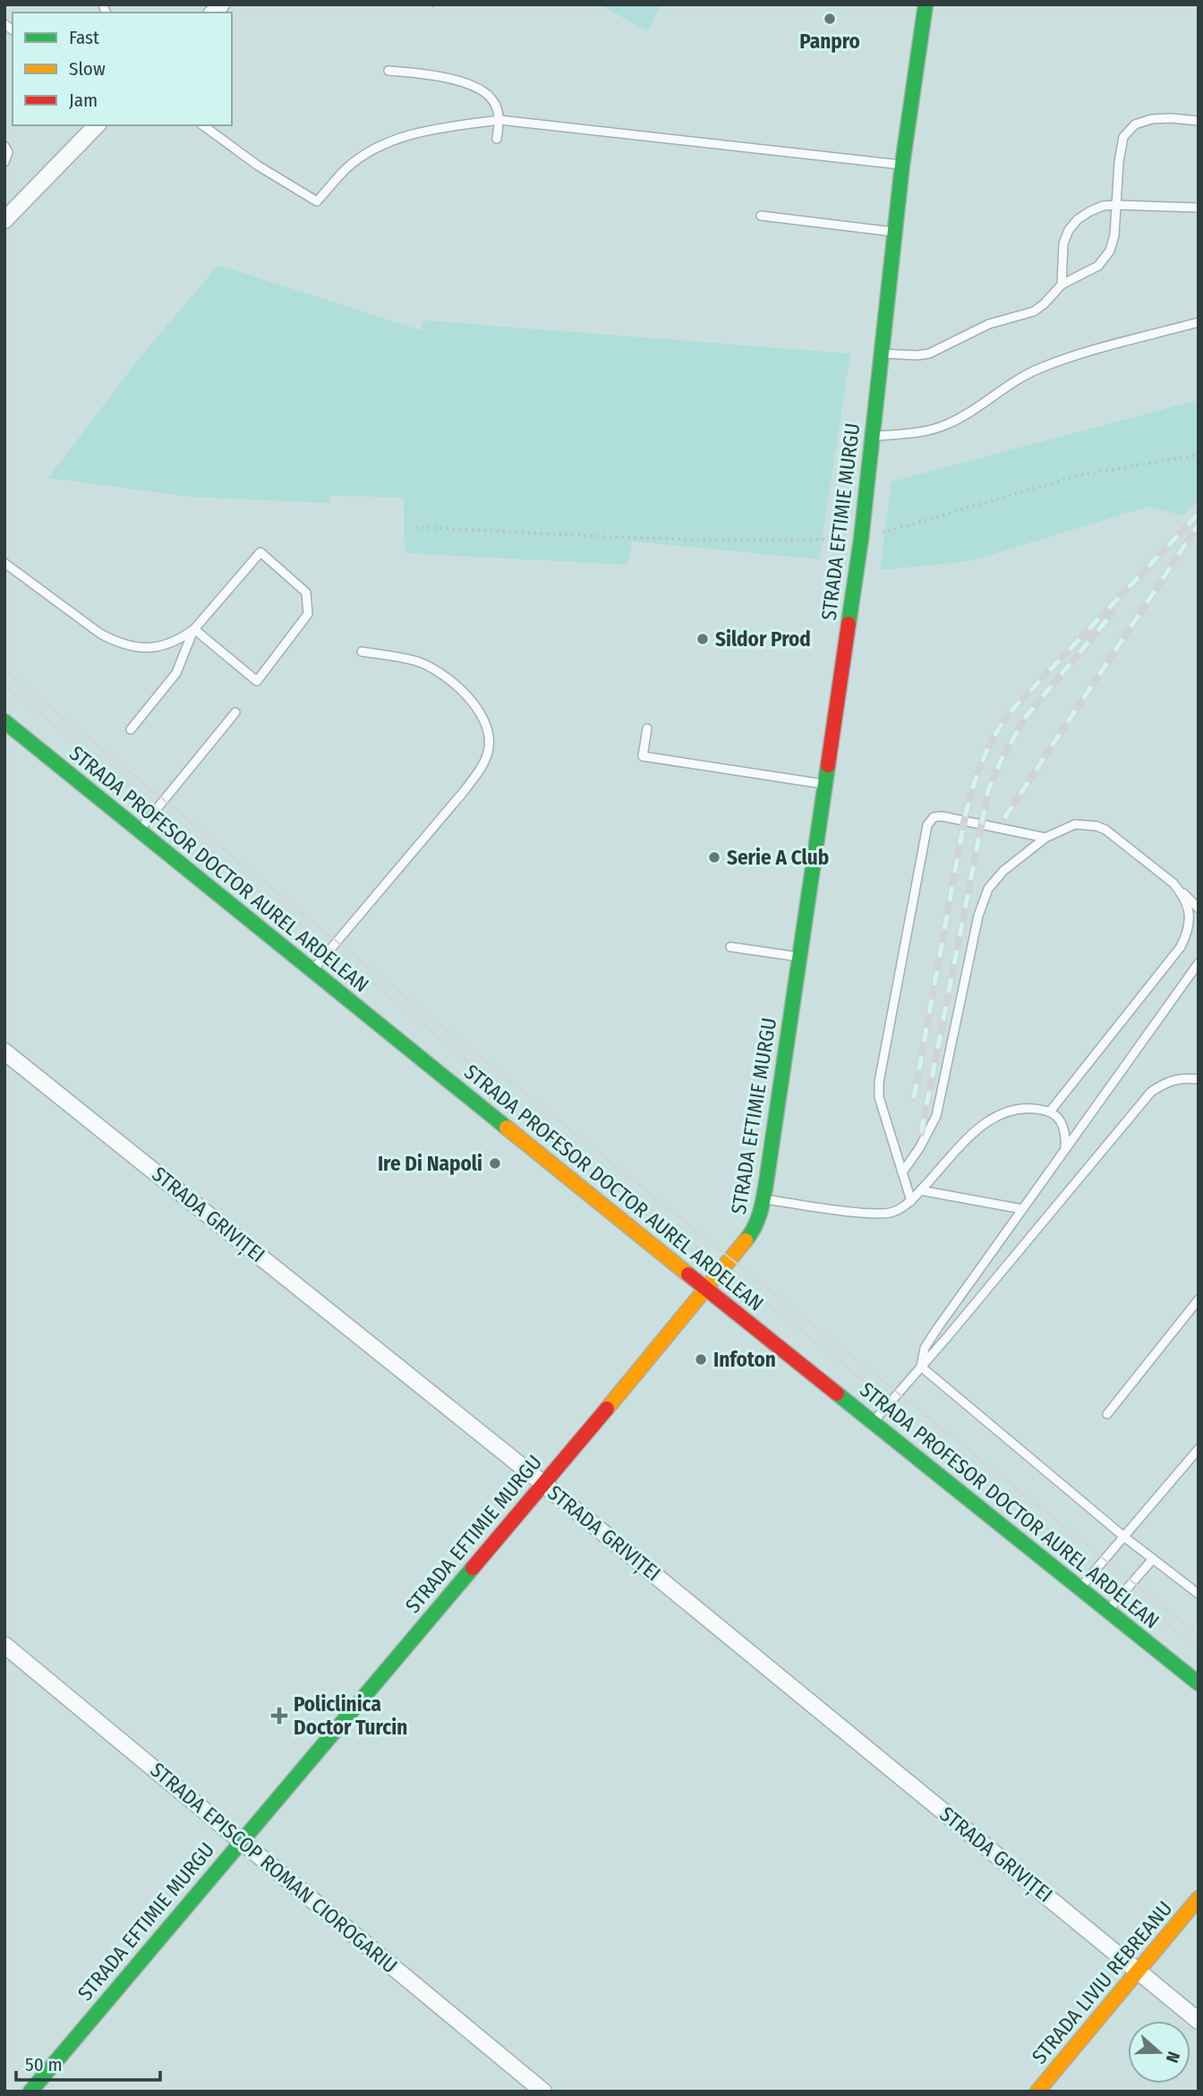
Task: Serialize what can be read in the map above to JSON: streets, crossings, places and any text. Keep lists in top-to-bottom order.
{
  "streets": {
    "street": [
      "STRADA EFTIMIE MURGU",
      "STRADA PROFESOR DOCTOR AUREL ARDELEAN",
      "STRADA GRIVIȚEI",
      "STRADA EPISCOP ROMAN CIOROGARIU",
      "STRADA LIVIU REBREANU"
    ]
  },
  "crossings": [
    ["STRADA EFTIMIE MURGU", "STRADA PROFESOR DOCTOR AUREL ARDELEAN"],
    ["STRADA EFTIMIE MURGU", "STRADA GRIVIȚEI"],
    ["STRADA EFTIMIE MURGU", "STRADA EPISCOP ROMAN CIOROGARIU"],
    ["STRADA GRIVIȚEI", "STRADA LIVIU REBREANU"]
  ],
  "places": {
    "other": [
      "Panpro",
      "Sildor Prod",
      "Serie A Club",
      "Ire Di Napoli",
      "Infoton"
    ],
    "health": ["Policlinica Doctor Turcin"]
  },
  "legend": ["Fast", "Slow", "Jam"],
  "scale_bar": "50 m",
  "north": "right"
}
